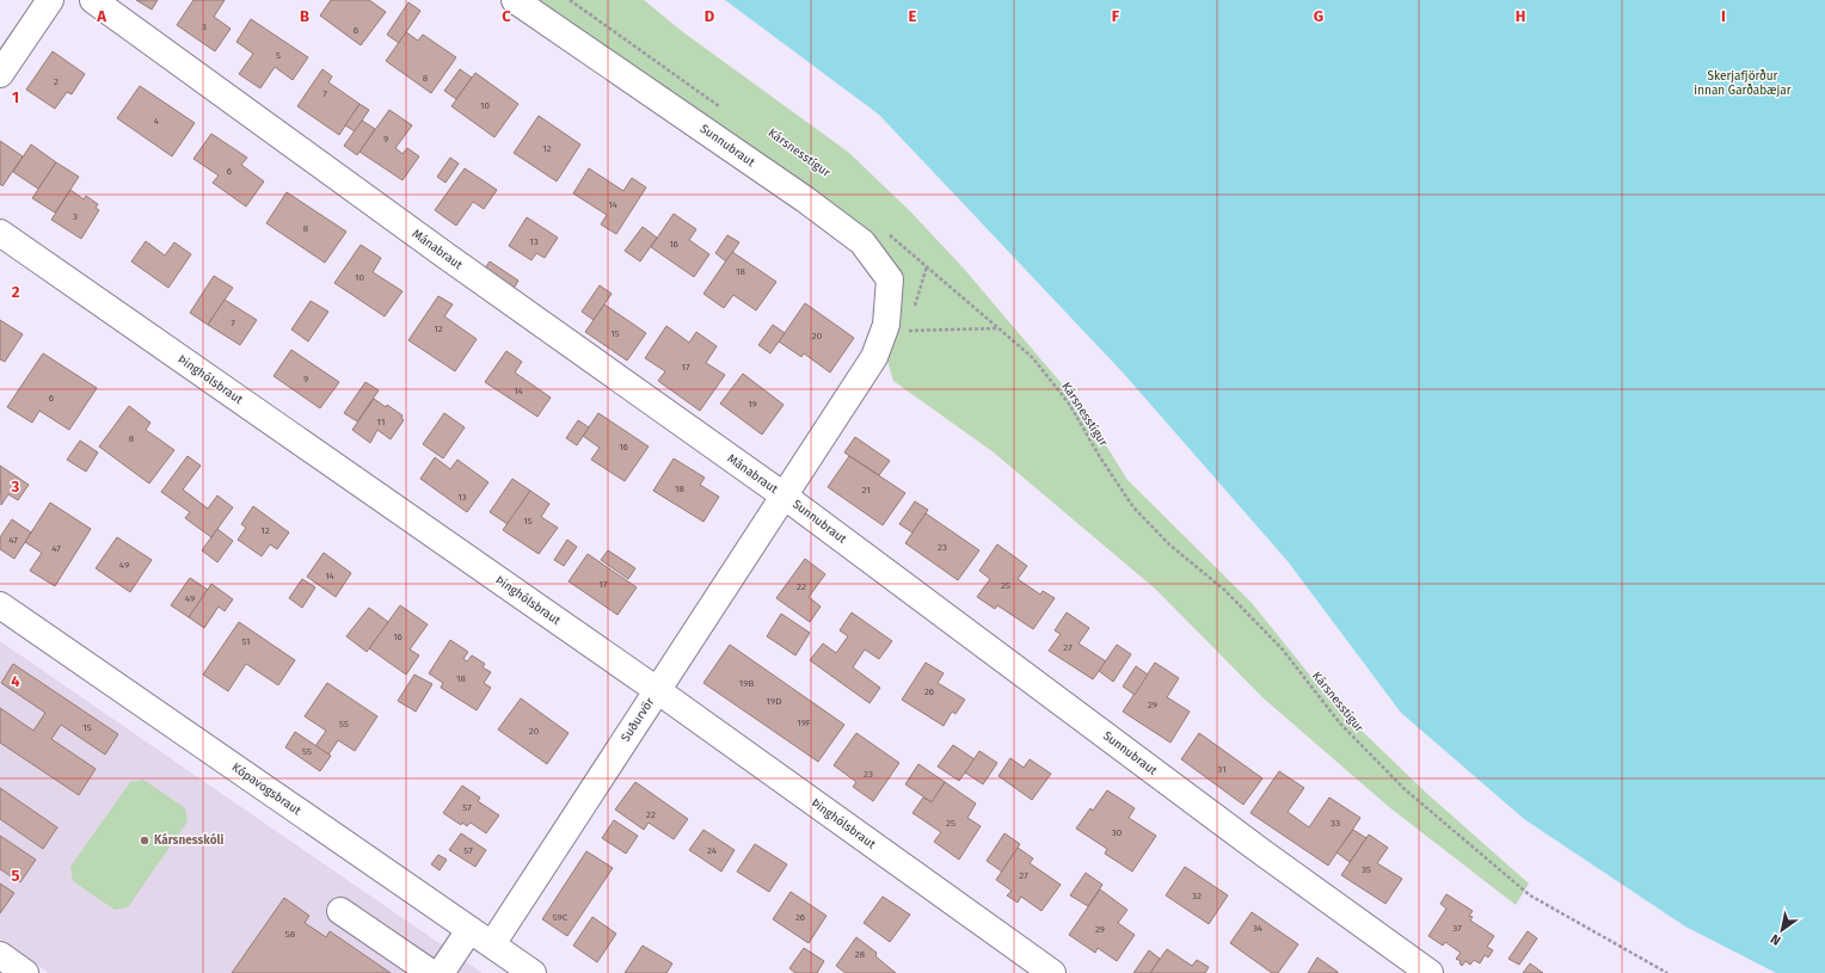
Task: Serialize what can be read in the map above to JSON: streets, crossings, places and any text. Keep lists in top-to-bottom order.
{
  "streets": {
    "street": [
      "Sunnubraut",
      "Mánabraut",
      "Þinghólsbraut",
      "Suðurvör",
      "Kópavogsbraut"
    ],
    "path": ["Kársnesstígur"]
  },
  "crossings": [
    ["Sunnubraut", "Mánabraut"],
    ["Sunnubraut", "Suðurvör"],
    ["Mánabraut", "Suðurvör"],
    ["Þinghólsbraut", "Suðurvör"],
    ["Suðurvör", "Kópavogsbraut"]
  ],
  "parks": ["Skerjafjörður innan Garðabæjar"],
  "places": ["Kársnesskóli"],
  "house_numbers": [
    "3",
    "6",
    "5",
    "8",
    "2",
    "7",
    "10",
    "4",
    "9",
    "12",
    "6",
    "14",
    "3",
    "8",
    "13",
    "16",
    "18",
    "10",
    "7",
    "12",
    "15",
    "20",
    "17",
    "9",
    "14",
    "6",
    "19",
    "11",
    "8",
    "16",
    "18",
    "21",
    "13",
    "15",
    "12",
    "47",
    "23",
    "47",
    "49",
    "14",
    "17",
    "25",
    "22",
    "49",
    "16",
    "51",
    "27",
    "18",
    "19B",
    "26",
    "19D",
    "29",
    "19F",
    "55",
    "15",
    "20",
    "55",
    "31",
    "23",
    "57",
    "22",
    "25",
    "33",
    "30",
    "57",
    "24",
    "35",
    "27",
    "32",
    "59C",
    "26",
    "34",
    "37",
    "29",
    "58",
    "28"
  ],
  "north": "bottom left",
  "grid": {
    "columns": [
      "A",
      "B",
      "C",
      "D",
      "E",
      "F",
      "G",
      "H",
      "I"
    ],
    "rows": [
      "1",
      "2",
      "3",
      "4",
      "5"
    ]
  }
}
